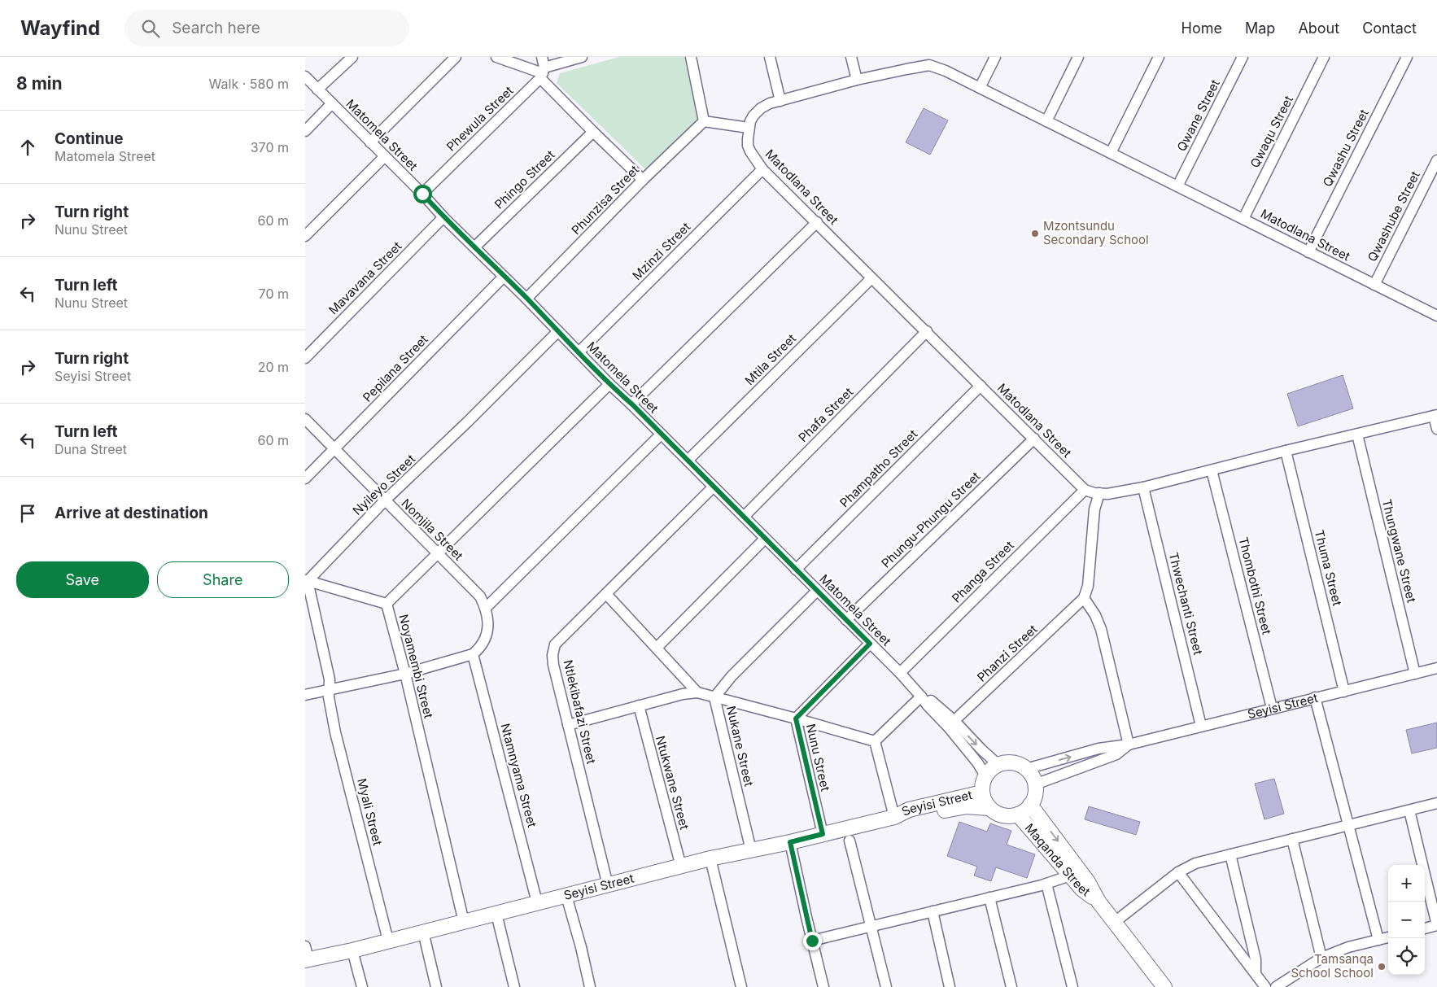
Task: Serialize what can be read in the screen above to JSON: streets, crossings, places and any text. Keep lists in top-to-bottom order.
{
  "streets": {
    "street": [
      "Qwane Street",
      "Phewula Street",
      "Qwaqu Street",
      "Matomela Street",
      "Qwashu Street",
      "Phingo Street",
      "Matodlana Street",
      "Phunzisa Street",
      "Qwashube Street",
      "Mzinzi Street",
      "Mavavana Street",
      "Mtila Street",
      "Pepilana Street",
      "Phafa Street",
      "Phampatho Street",
      "Nyileyo Street",
      "Phungu-Phungu Street",
      "Nomjila Street",
      "Thungwane Street",
      "Thuma Street",
      "Phanga Street",
      "Thombothi Street",
      "Thwechanti Street",
      "Phanzi Street",
      "Noyamembi Street",
      "Seyisi Street",
      "Ntlekibafazi Street",
      "Nukane Street",
      "Nunu Street",
      "Ntamnyama Street",
      "Ntukwane Street",
      "Myali Street",
      "Maqanda Street"
    ]
  },
  "crossings": [
    ["Qwane Street", "Matodlana Street"],
    ["Phewula Street", "Matomela Street"],
    ["Qwaqu Street", "Matodlana Street"],
    ["Matomela Street", "Phingo Street"],
    ["Matomela Street", "Phunzisa Street"],
    ["Matomela Street", "Mzinzi Street"],
    ["Matomela Street", "Mavavana Street"],
    ["Matomela Street", "Mtila Street"],
    ["Matomela Street", "Pepilana Street"],
    ["Matomela Street", "Phafa Street"],
    ["Matomela Street", "Phampatho Street"],
    ["Matomela Street", "Nyileyo Street"],
    ["Matomela Street", "Phungu-Phungu Street"],
    ["Matomela Street", "Phanga Street"],
    ["Matomela Street", "Phanzi Street"],
    ["Matomela Street", "Noyamembi Street"],
    ["Matomela Street", "Seyisi Street"],
    ["Matomela Street", "Ntlekibafazi Street"],
    ["Matomela Street", "Nukane Street"],
    ["Matomela Street", "Nunu Street"],
    ["Matomela Street", "Maqanda Street"],
    ["Qwashu Street", "Matodlana Street"],
    ["Matodlana Street", "Qwashube Street"],
    ["Matodlana Street", "Mzinzi Street"],
    ["Matodlana Street", "Mtila Street"],
    ["Matodlana Street", "Phafa Street"],
    ["Matodlana Street", "Phampatho Street"],
    ["Matodlana Street", "Phungu-Phungu Street"],
    ["Matodlana Street", "Phanga Street"],
    ["Pepilana Street", "Nomjila Street"],
    ["Nyileyo Street", "Nomjila Street"],
    ["Nomjila Street", "Noyamembi Street"],
    ["Thungwane Street", "Seyisi Street"],
    ["Thuma Street", "Seyisi Street"],
    ["Thombothi Street", "Seyisi Street"],
    ["Thwechanti Street", "Seyisi Street"],
    ["Noyamembi Street", "Seyisi Street"],
    ["Seyisi Street", "Ntlekibafazi Street"],
    ["Seyisi Street", "Nukane Street"],
    ["Seyisi Street", "Nunu Street"],
    ["Seyisi Street", "Ntamnyama Street"],
    ["Seyisi Street", "Ntukwane Street"],
    ["Seyisi Street", "Myali Street"],
    ["Seyisi Street", "Maqanda Street"]
  ],
  "places": ["Mzontsundu Secondary School", "Tamsanqa School School"],
  "page": {
    "header": "Wayfind",
    "search": "Search here",
    "nav": [
      "Home",
      "Map",
      "About",
      "Contact"
    ],
    "heading": ["8 min", "Walk · 580 m"],
    "list": [
      ["Continue", "Matomela Street", "370 m"],
      ["Turn right", "Nunu Street", "60 m"],
      ["Turn left", "Nunu Street", "70 m"],
      ["Turn right", "Seyisi Street", "20 m"],
      ["Turn left", "Duna Street", "60 m"],
      "Arrive at destination"
    ],
    "buttons": ["Save", "Share"],
    "map_buttons": ["+", "−"]
  }
}
